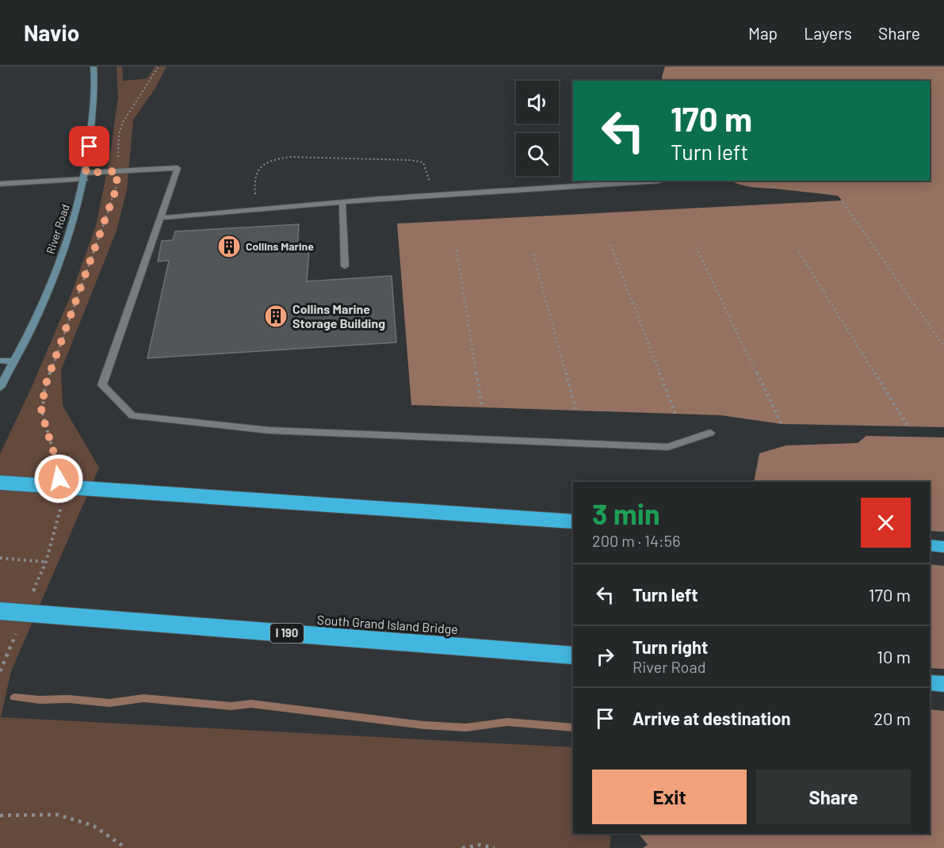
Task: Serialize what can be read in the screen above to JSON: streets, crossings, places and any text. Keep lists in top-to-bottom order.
{
  "streets": {
    "highway": ["South Grand Island Bridge", "I 190"],
    "main road": ["River Road"]
  },
  "places": {
    "building": ["Collins Marine", "Collins Marine Storage Building"]
  },
  "page": {
    "header": "Navio",
    "nav": ["Map", "Layers", "Share"],
    "turn": ["170 m", "Turn left"],
    "heading": ["3 min", "200 m · 14:56"],
    "list": [
      {
        "name": "Turn left",
        "value": "170 m"
      },
      {
        "name": "Turn right",
        "note": "River Road",
        "value": "10 m"
      },
      {
        "name": "Arrive at destination",
        "value": "20 m"
      }
    ],
    "buttons": ["Exit", "Share"]
  }
}
